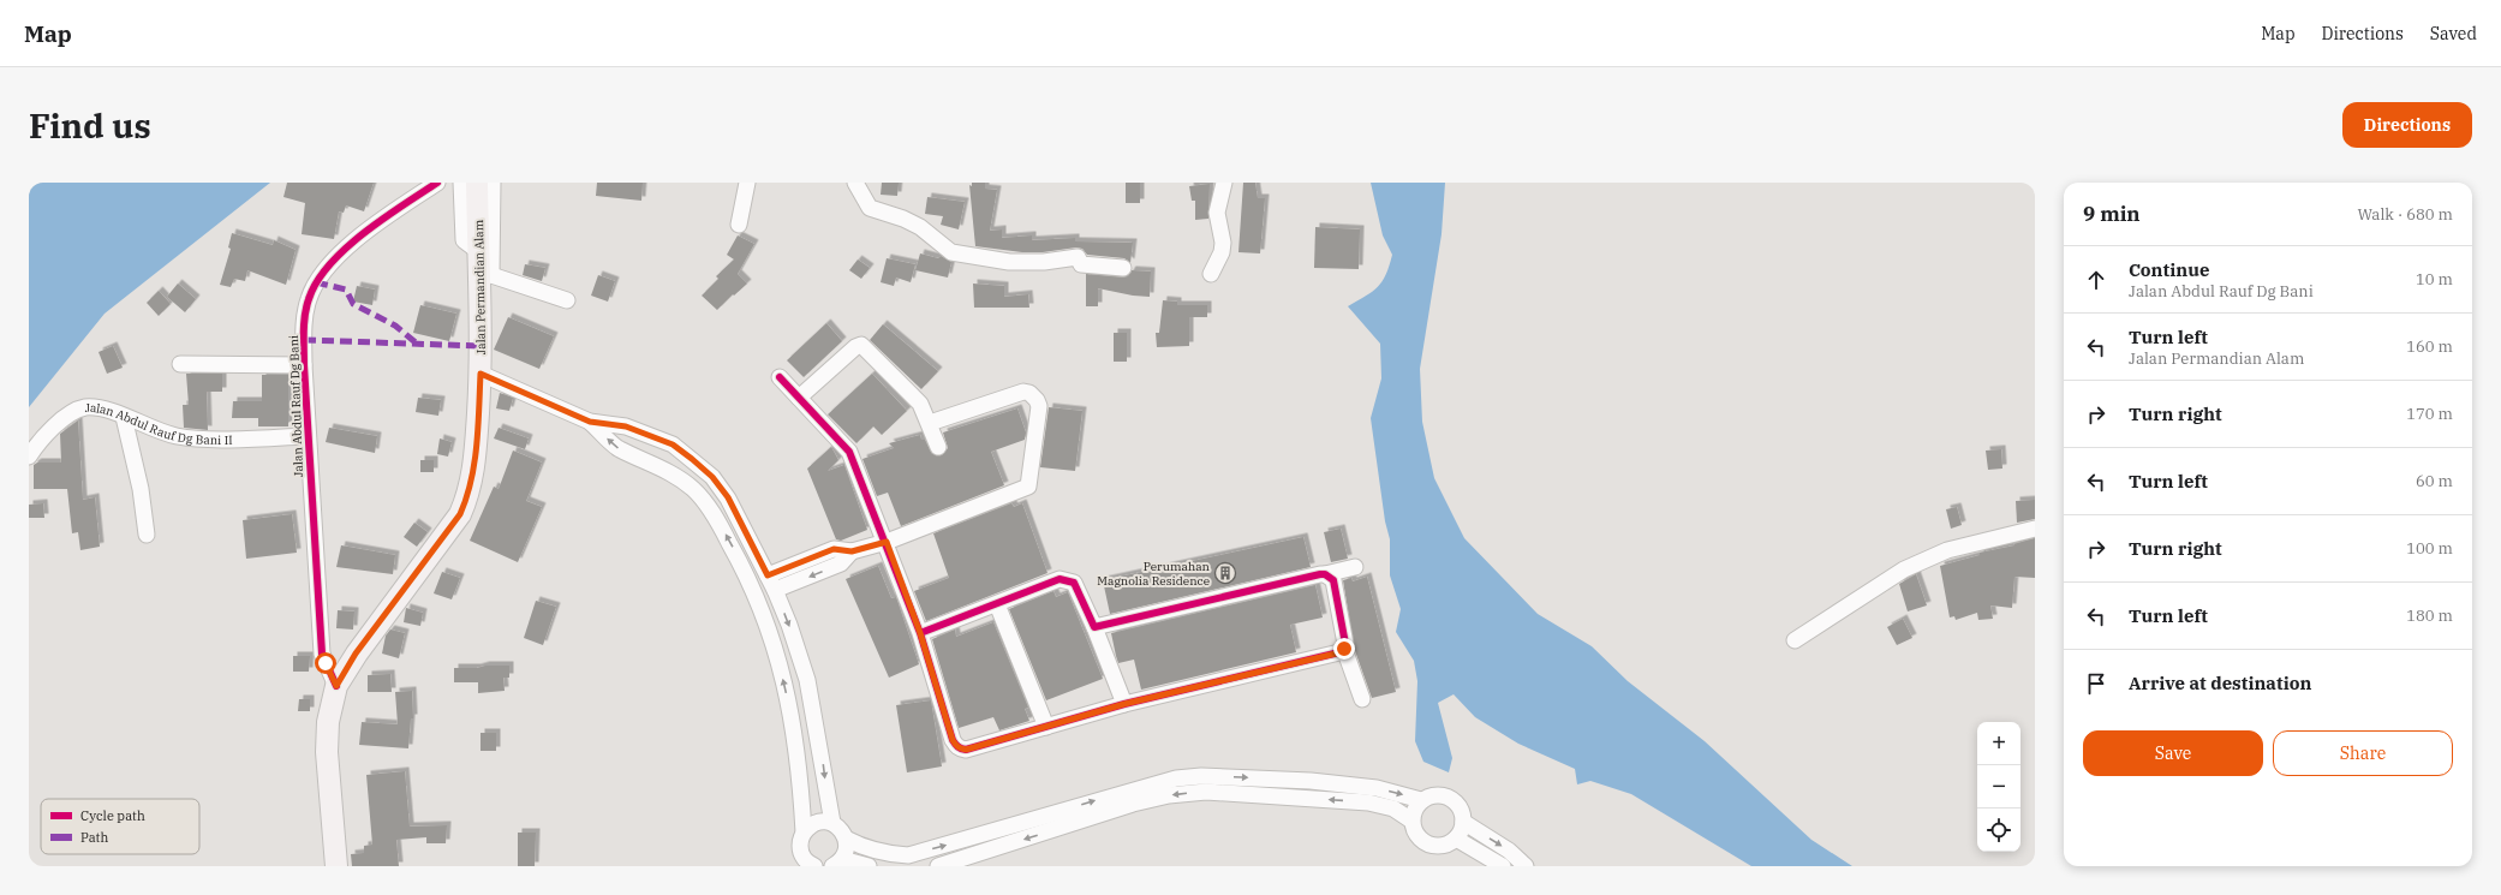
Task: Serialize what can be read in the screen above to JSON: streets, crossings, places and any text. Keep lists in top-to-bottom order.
{
  "streets": {
    "main road": ["Jalan Permandian Alam"],
    "street": ["Jalan Abdul Rauf Dg Bani", "Jalan Abdul Rauf Dg Bani II"]
  },
  "crossings": [
    ["Jalan Permandian Alam", "Jalan Abdul Rauf Dg Bani"],
    ["Jalan Abdul Rauf Dg Bani", "Jalan Abdul Rauf Dg Bani II"]
  ],
  "places": {
    "building": ["Perumahan Magnolia Residence"]
  },
  "legend": ["Cycle path", "Path"],
  "page": {
    "header": "Map",
    "nav": ["Map", "Directions", "Saved"],
    "buttons": [
      "Directions",
      ["Save", "Share"]
    ],
    "title": "Find us",
    "heading": ["9 min", "Walk · 680 m"],
    "list": [
      ["Continue", "Jalan Abdul Rauf Dg Bani", "10 m"],
      ["Turn left", "Jalan Permandian Alam", "160 m"],
      ["Turn right", "170 m"],
      ["Turn left", "60 m"],
      ["Turn right", "100 m"],
      ["Turn left", "180 m"],
      "Arrive at destination"
    ],
    "map_buttons": ["+", "−"]
  }
}
